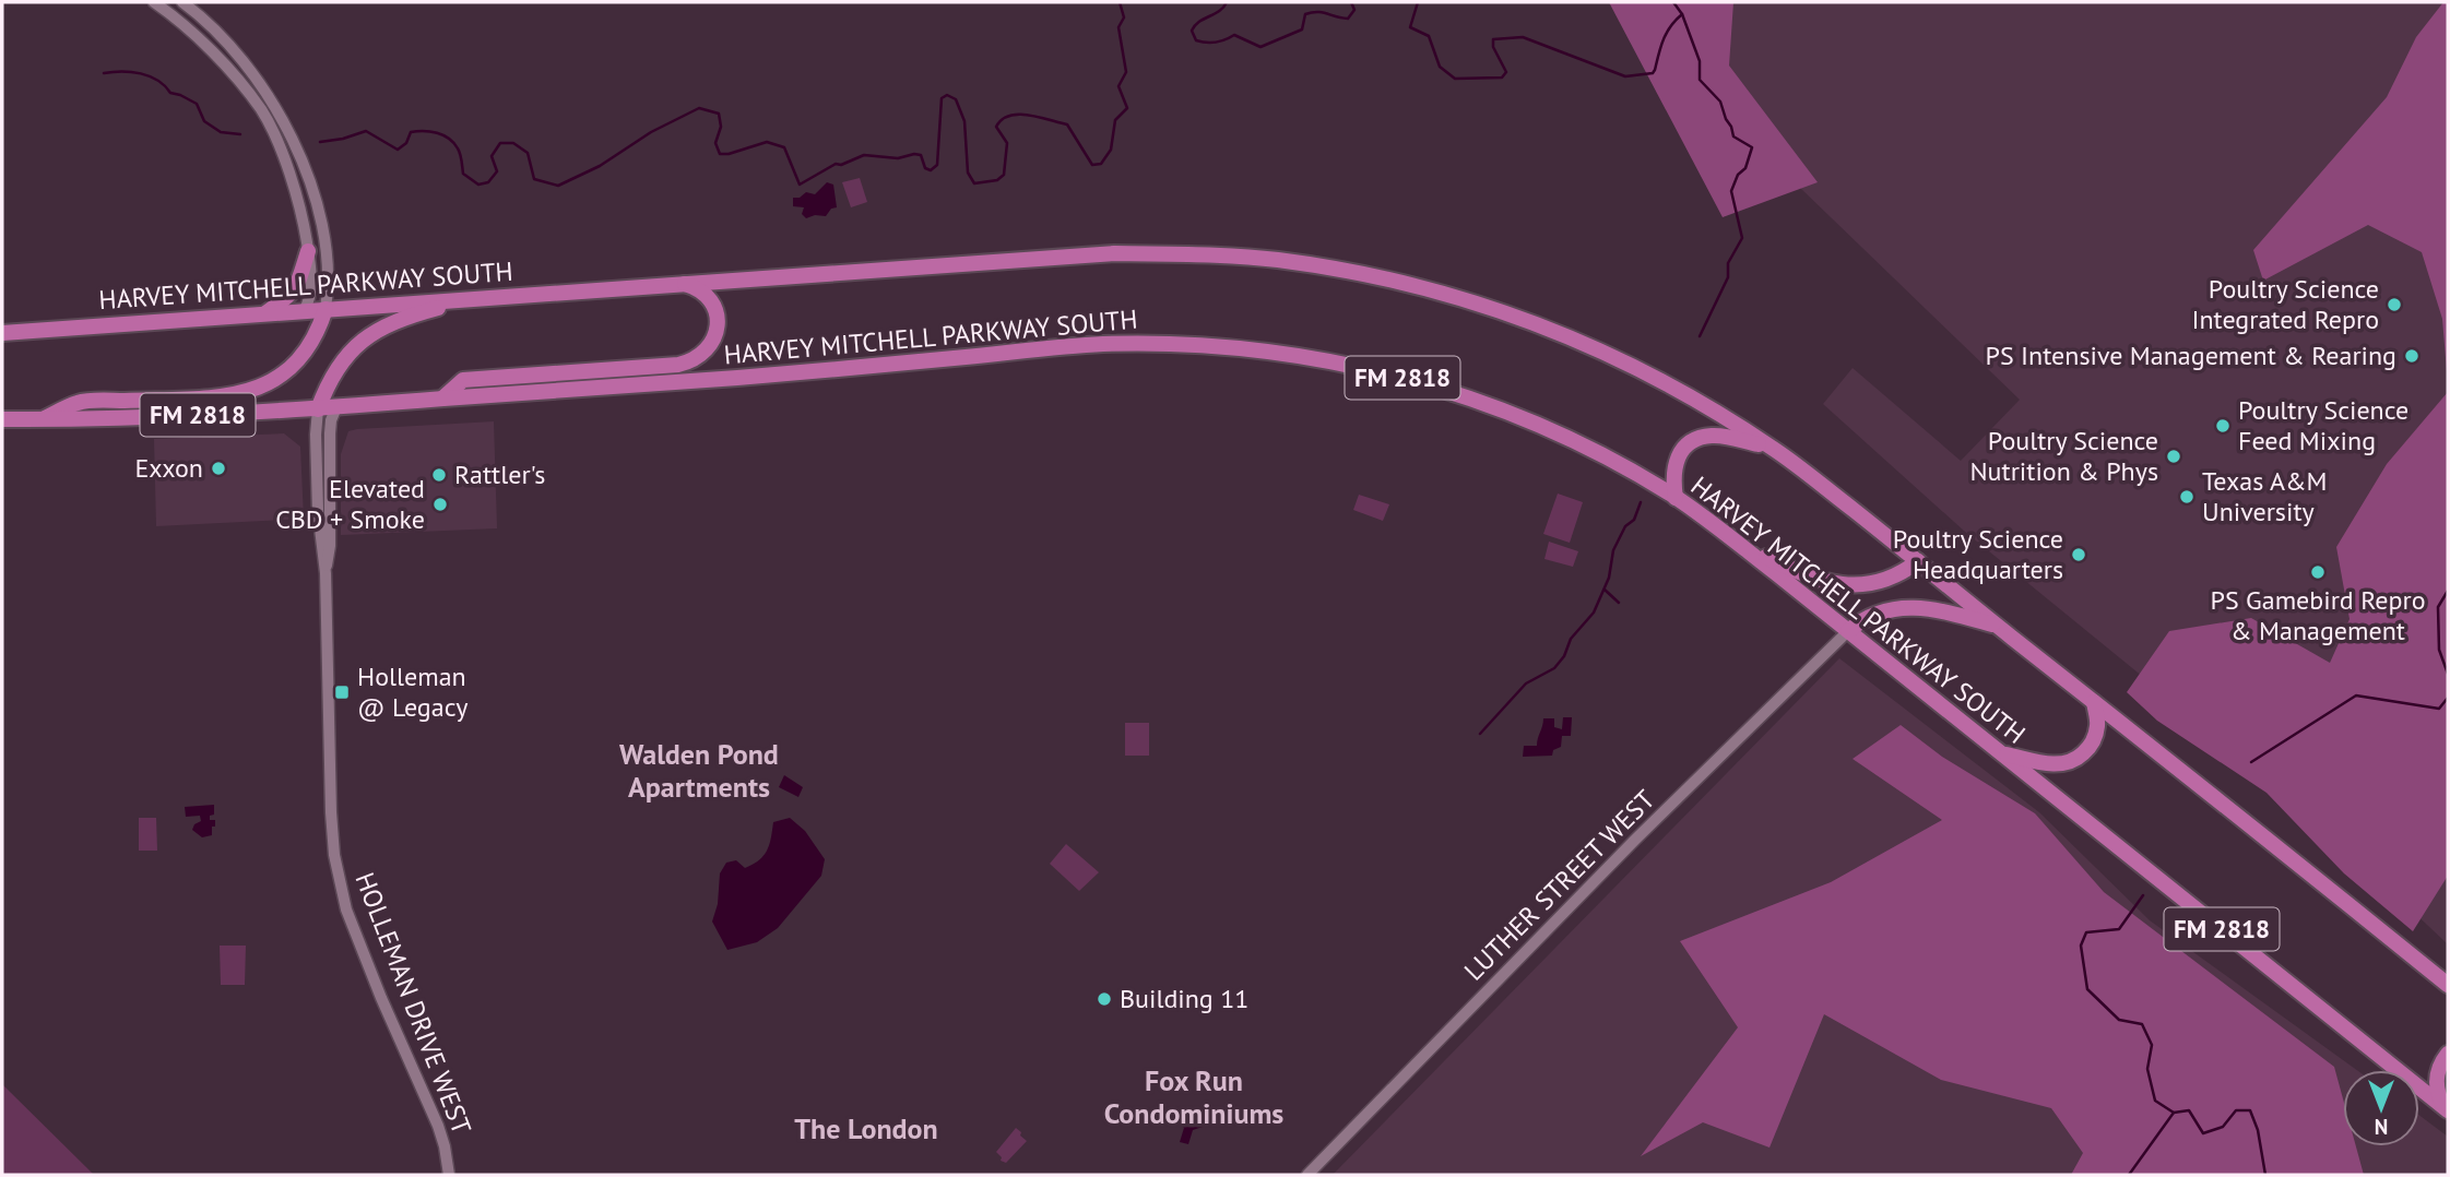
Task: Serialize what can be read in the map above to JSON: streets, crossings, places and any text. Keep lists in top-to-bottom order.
{
  "streets": {
    "highway": ["HARVEY MITCHELL PARKWAY SOUTH", "FM 2818"],
    "street": ["LUTHER STREET WEST", "HOLLEMAN DRIVE WEST"]
  },
  "crossings": [
    ["HARVEY MITCHELL PARKWAY SOUTH", "LUTHER STREET WEST"],
    ["HARVEY MITCHELL PARKWAY SOUTH", "HOLLEMAN DRIVE WEST"]
  ],
  "districts": ["Walden Pond Apartments", "Fox Run Condominiums", "The London"],
  "places": {
    "other": [
      "Poultry Science Integrated Repro",
      "PS Intensive Management & Rearing",
      "Poultry Science Feed Mixing",
      "Poultry Science Nutrition & Phys",
      "Exxon",
      "Rattler's",
      "Texas A&M University",
      "Elevated CBD + Smoke",
      "Poultry Science Headquarters",
      "PS Gamebird Repro & Management",
      "Building 11"
    ],
    "transit": ["Holleman @ Legacy"]
  },
  "north": "bottom"
}
